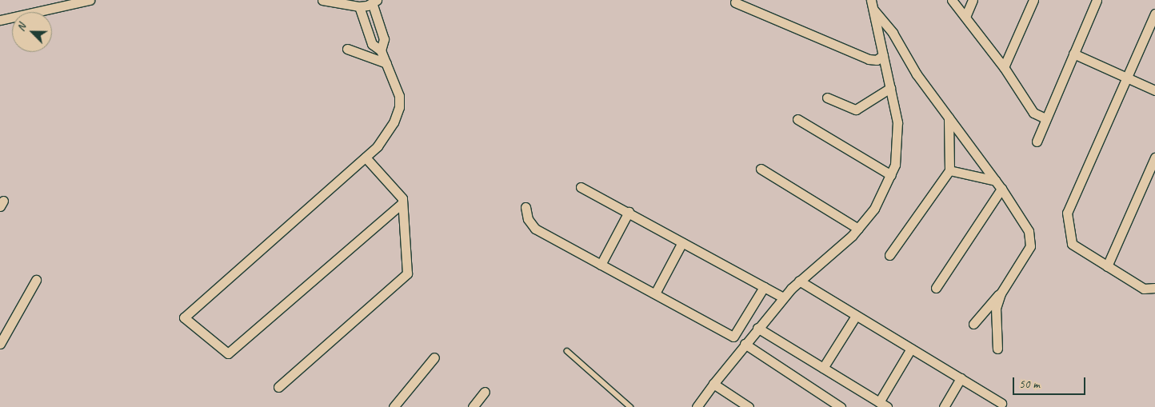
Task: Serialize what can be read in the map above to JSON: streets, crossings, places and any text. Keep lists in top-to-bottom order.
{
  "scale_bar": "50 m",
  "north": "top left"
}
